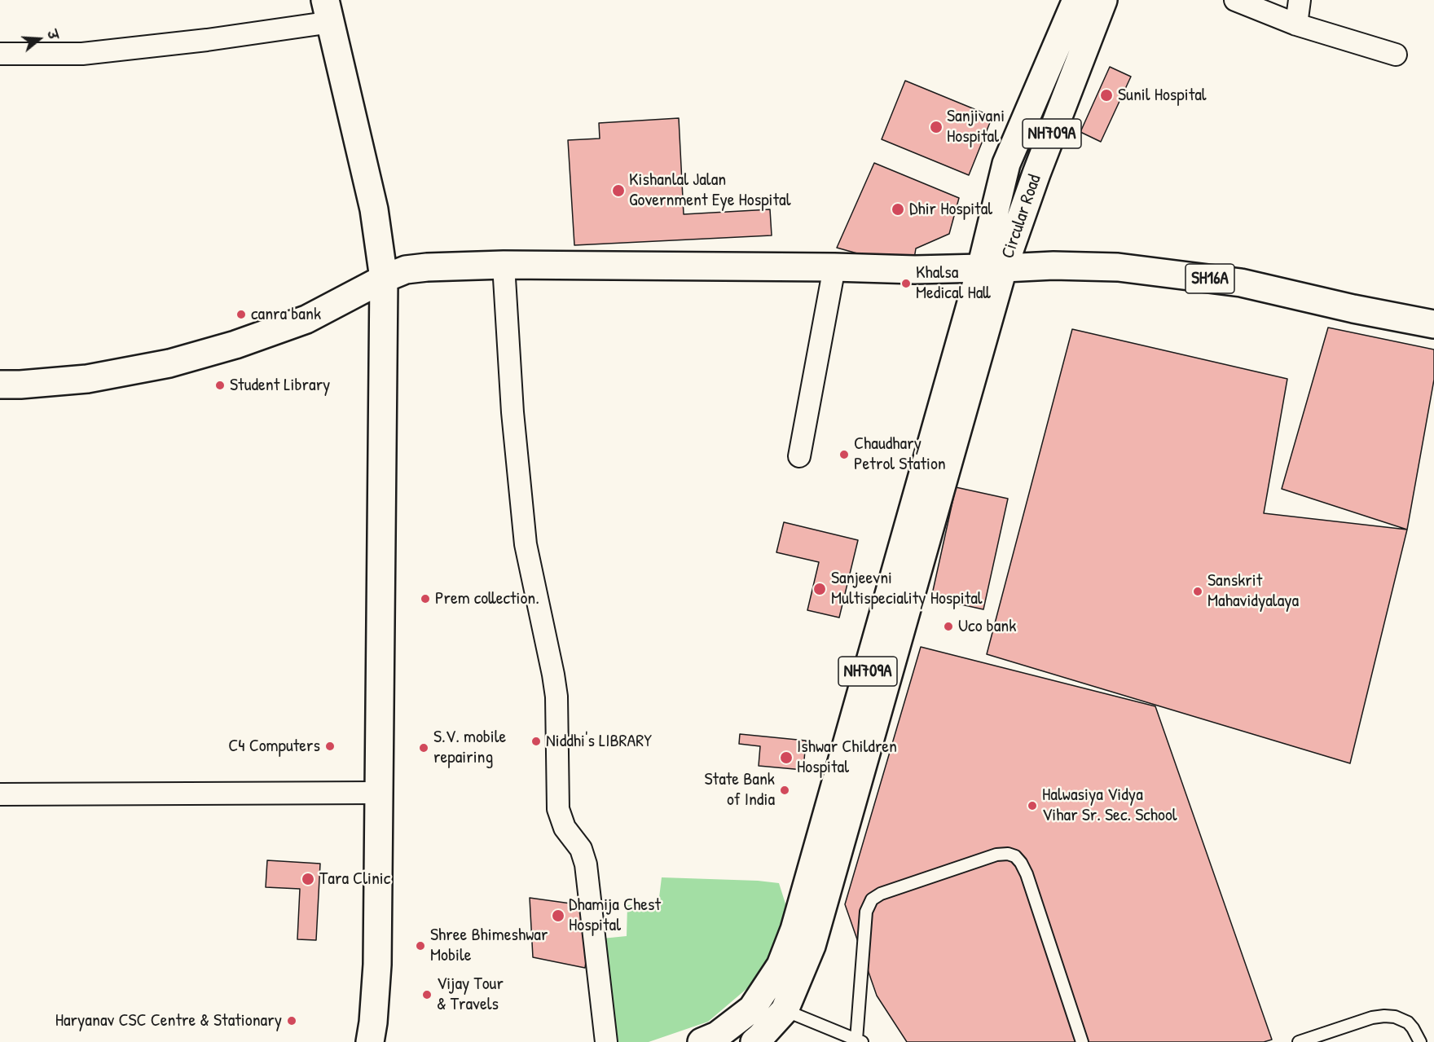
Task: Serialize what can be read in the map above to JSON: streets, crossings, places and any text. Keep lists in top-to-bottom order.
{
  "streets": {
    "main road": ["NH709A", "Circular Road", "SH16A"]
  },
  "crossings": [
    ["NH709A", "Circular Road"],
    ["NH709A", "SH16A"],
    ["Circular Road", "SH16A"]
  ],
  "places": [
    "Sunil Hospital",
    "Sanjivani Hospital",
    "Kishanlal Jalan Government Eye Hospital",
    "Dhir Hospital",
    "Khalsa Medical Hall",
    "canra bank",
    "Student Library",
    "Chaudhary Petrol Station",
    "Sanjeevni Multispeciality Hospital",
    "Sanskrit Mahavidyalaya",
    "Prem collection.",
    "Uco bank",
    "Niddhi's LIBRARY",
    "C4 Computers",
    "S.V. mobile repairing",
    "Ishwar Children Hospital",
    "State Bank of India",
    "Halwasiya Vidya Vihar Sr. Sec. School",
    "Tara Clinic",
    "Dhamija Chest Hospital",
    "Shree Bhimeshwar Mobile",
    "Vijay Tour & Travels",
    "Haryanav CSC Centre & Stationary"
  ],
  "north": "right"
}
